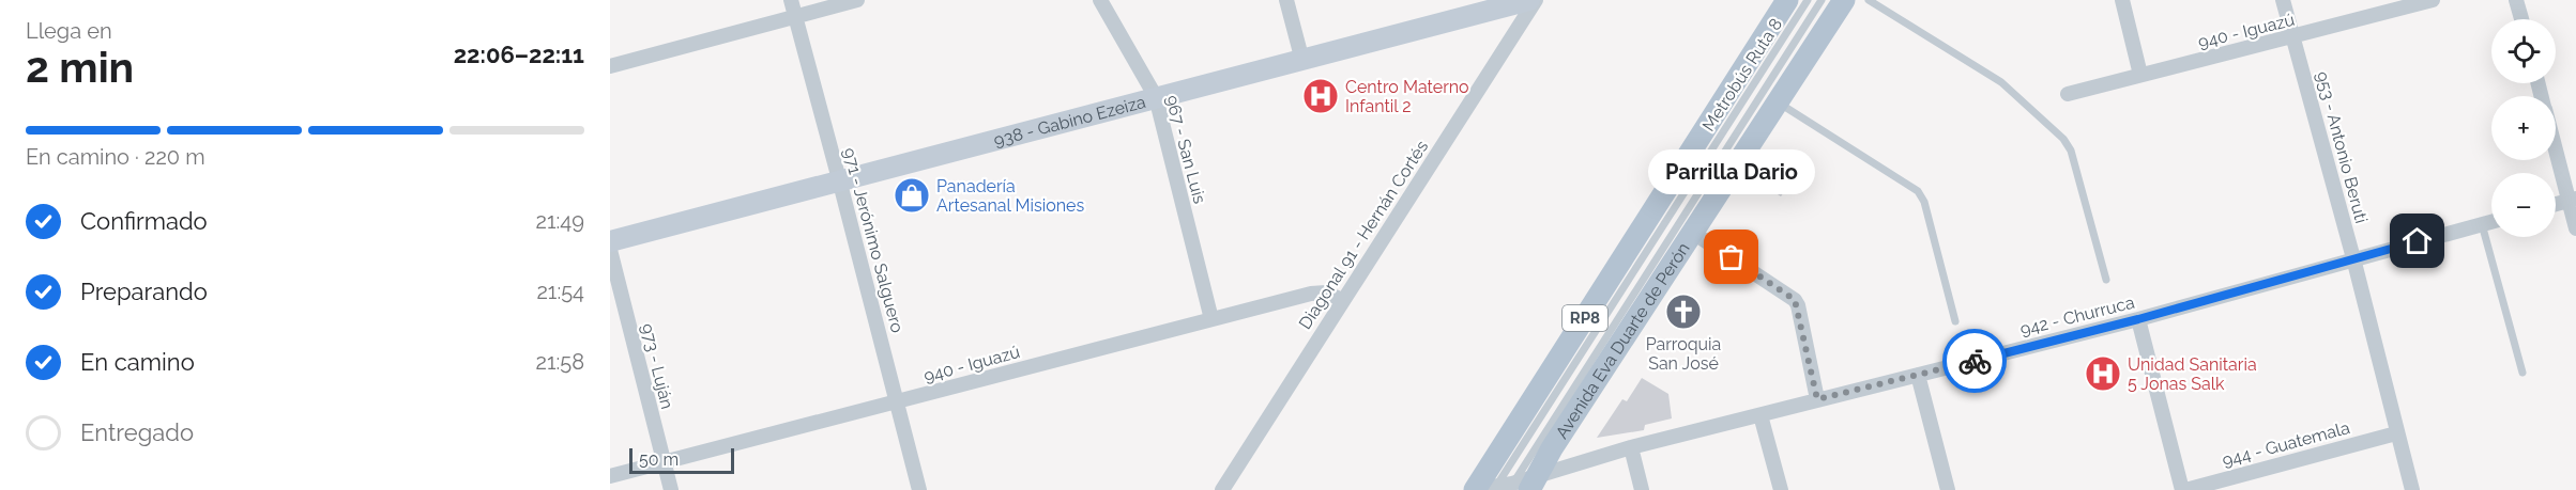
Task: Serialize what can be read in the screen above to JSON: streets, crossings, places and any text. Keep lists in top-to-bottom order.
{
  "streets": {
    "main road": ["RP8", "Avenida Eva Duarte de Perón"],
    "street": [
      "940 - Iguazú",
      "938 - Gabino Ezeiza",
      "953 - Antonio Beruti",
      "967 - San Luis",
      "Diagonal 91 - Hernán Cortés",
      "971 - Jerónimo Salguero",
      "942 - Churruca",
      "973 - Luján",
      "944 - Guatemala"
    ],
    "lane": ["Metrobús Ruta 8"]
  },
  "crossings": [
    ["940 - Iguazú", "953 - Antonio Beruti"],
    ["940 - Iguazú", "967 - San Luis"],
    ["940 - Iguazú", "Diagonal 91 - Hernán Cortés"],
    ["940 - Iguazú", "971 - Jerónimo Salguero"],
    ["940 - Iguazú", "973 - Luján"],
    ["Metrobús Ruta 8", "942 - Churruca"],
    ["Metrobús Ruta 8", "RP8"],
    ["Metrobús Ruta 8", "Avenida Eva Duarte de Perón"],
    ["938 - Gabino Ezeiza", "967 - San Luis"],
    ["938 - Gabino Ezeiza", "971 - Jerónimo Salguero"],
    ["953 - Antonio Beruti", "942 - Churruca"],
    ["953 - Antonio Beruti", "944 - Guatemala"],
    ["942 - Churruca", "RP8"],
    ["942 - Churruca", "Avenida Eva Duarte de Perón"],
    ["RP8", "Avenida Eva Duarte de Perón"]
  ],
  "places": {
    "hospital": ["Centro Materno Infantil 2", "Unidad Sanitaria 5 Jonas Salk"],
    "shop": ["Panadería Artesanal Misiones"],
    "other": ["Parrilla Dario"],
    "church": ["Parroquia San José"]
  },
  "scale_bar": "50 m",
  "page": {
    "heading": ["2 min", "Llega en", "22:06–22:11"],
    "map_buttons": ["+", "−"],
    "bar": "En camino · 220 m",
    "bubble": "Parrilla Dario",
    "list": [
      ["Confirmado", "21:49"],
      ["Preparando", "21:54"],
      ["En camino", "21:58"],
      "Entregado"
    ],
    "scale": "50 m"
  }
}
